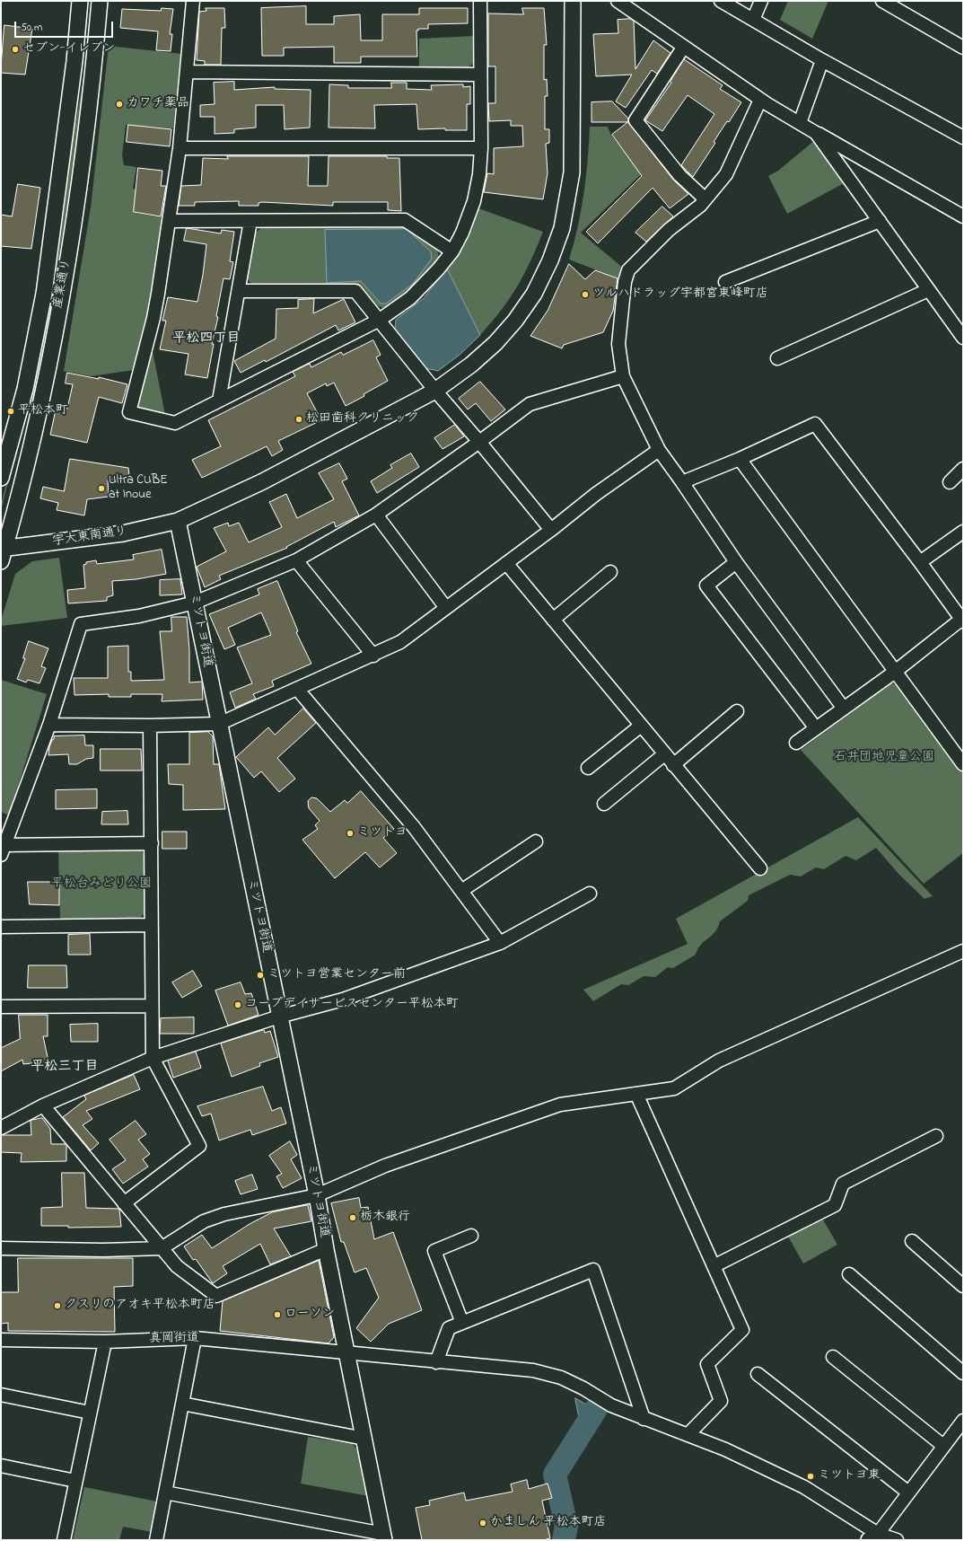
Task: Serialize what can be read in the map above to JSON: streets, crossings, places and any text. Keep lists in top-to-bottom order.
{
  "streets": {
    "street": [
      "産業通り",
      "宇大東南通り",
      "ミツトヨ街道",
      "真岡街道"
    ]
  },
  "crossings": [
    ["産業通り", "宇大東南通り"],
    ["宇大東南通り", "ミツトヨ街道"],
    ["ミツトヨ街道", "真岡街道"]
  ],
  "districts": ["平松四丁目", "平松三丁目"],
  "parks": ["石井団地児童公園", "平松台みどり公園"],
  "places": [
    "セブン-イレブン",
    "カワチ薬品",
    "ツルハドラッグ宇都宮東峰町店",
    "平松本町",
    "松田歯科クリニック",
    "Ultra CUBE at Inoue",
    "ミツトヨ",
    "ミツトヨ営業センター前",
    "コープデイサービスセンター平松本町",
    "栃木銀行",
    "クスリのアオキ平松本町店",
    "ローソン",
    "ミツトヨ東",
    "かましん 平松本町店"
  ],
  "scale_bar": "50 m"
}
